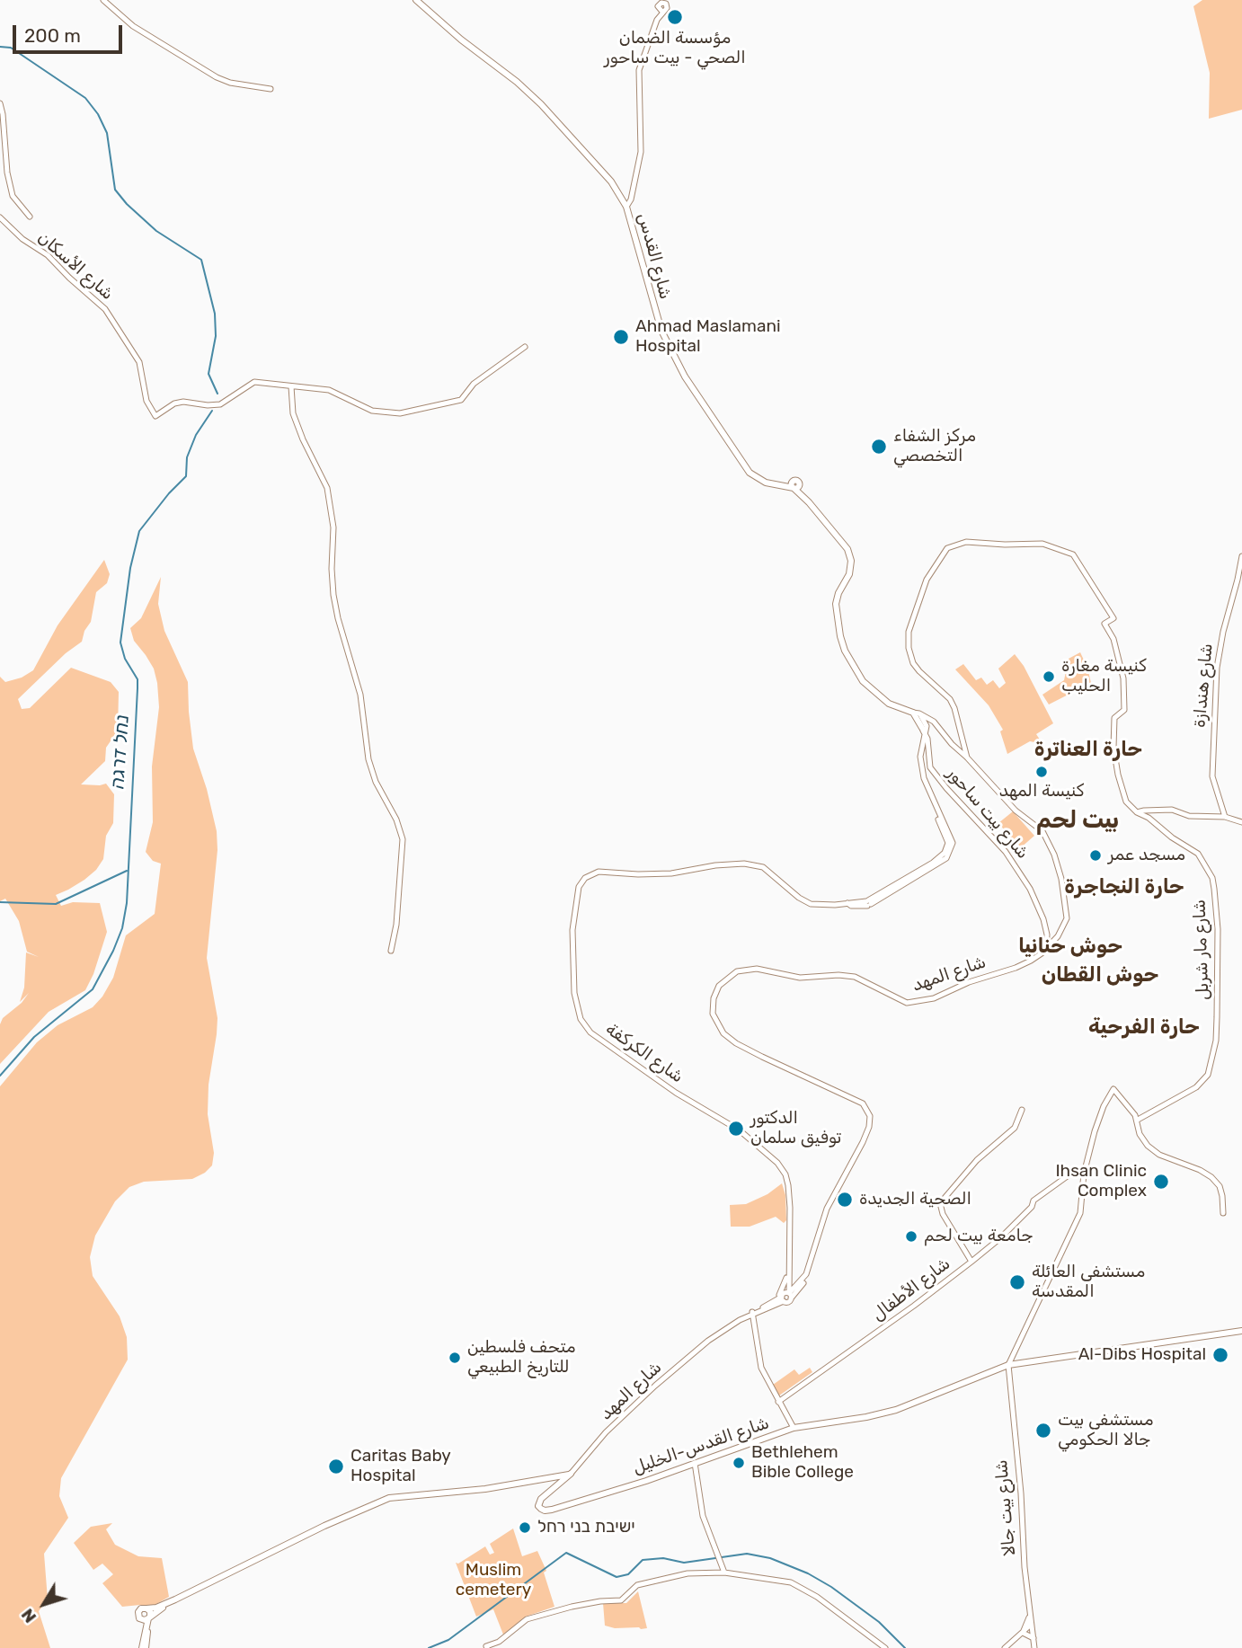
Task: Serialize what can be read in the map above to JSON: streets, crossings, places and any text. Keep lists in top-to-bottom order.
{
  "streets": {
    "main road": ["شارع القدس", "شارع القدس-الخليل"],
    "street": [
      "شارع الأسكان",
      "شارع هندازة",
      "شارع بيت ساحور",
      "شارع مار شربل",
      "شارع المهد",
      "شارع الكركفة",
      "شارع الأطفال",
      "شارع بيت جالا"
    ]
  },
  "crossings": [
    ["شارع بيت ساحور", "شارع المهد"],
    ["شارع بيت ساحور", "شارع الكركفة"],
    ["شارع مار شربل", "شارع المهد"],
    ["شارع المهد", "شارع الكركفة"],
    ["شارع المهد", "شارع القدس-الخليل"],
    ["شارع القدس-الخليل", "شارع بيت جالا"]
  ],
  "districts": [
    "حارة العناترة",
    "بيت لحم",
    "حارة النجاجرة",
    "حوش حنانيا",
    "حوش القطان",
    "حارة الفرحية"
  ],
  "water": ["נחל דרגה"],
  "parks": ["Muslim cemetery"],
  "places": [
    "مؤسسة الضمان الصحي - بيت ساحور",
    "Ahmad Maslamani Hospital",
    "مركز الشفاء التخصصي",
    "كنيسة مغارة الحليب",
    "كنيسة المهد",
    "مسجد عمر",
    "الدكتور توفيق سلمان",
    "Ihsan Clinic Complex",
    "الصحية الجديدة",
    "جامعة بيت لحم",
    "مستشفى العائلة المقدسة",
    "Al-Dibs Hospital",
    "متحف فلسطين للتاريخ الطبيعي",
    "مستشفى بيت جالا الحكومي",
    "Bethlehem Bible College",
    "Caritas Baby Hospital",
    "ישיבת בני רחל"
  ],
  "scale_bar": "200 m",
  "north": "bottom left"
}
